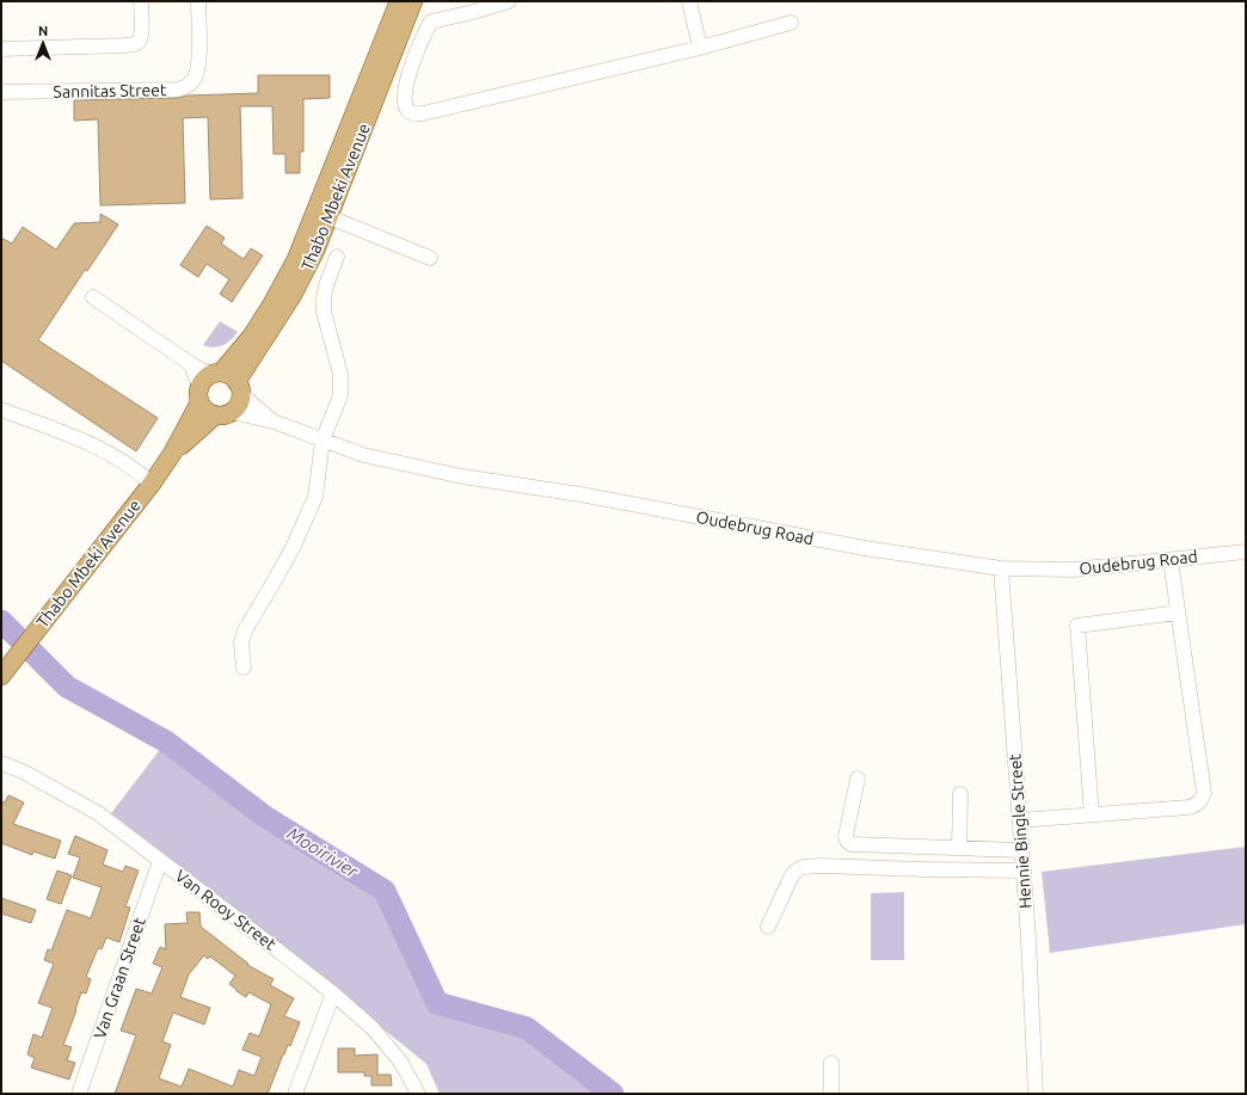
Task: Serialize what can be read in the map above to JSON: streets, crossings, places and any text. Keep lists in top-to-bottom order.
{
  "streets": {
    "main road": ["Thabo Mbeki Avenue"],
    "street": [
      "Sannitas Street",
      "Oudebrug Road",
      "Hennie Bingle Street",
      "Van Rooy Street",
      "Van Graan Street"
    ]
  },
  "crossings": [
    ["Thabo Mbeki Avenue", "Oudebrug Road"],
    ["Oudebrug Road", "Hennie Bingle Street"],
    ["Van Rooy Street", "Van Graan Street"]
  ],
  "water": ["Mooirivier"],
  "north": "top"
}
